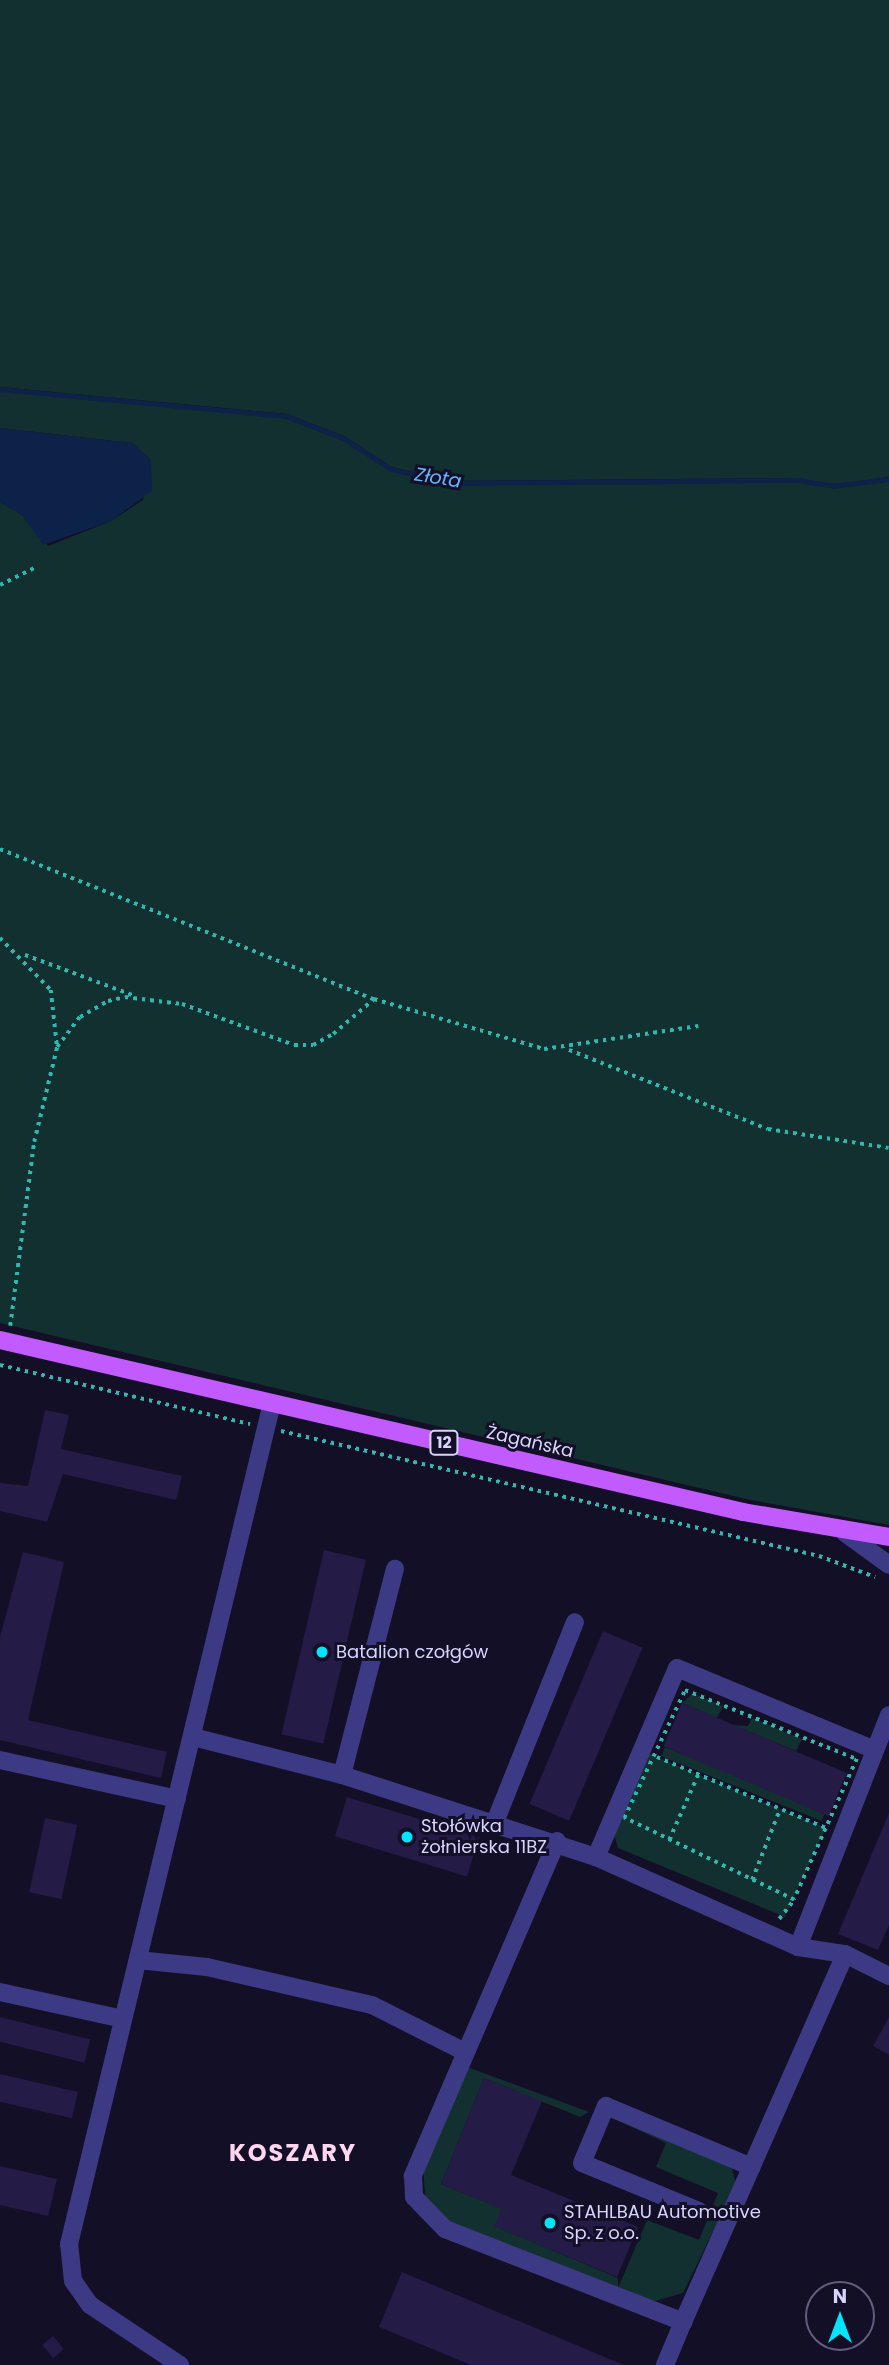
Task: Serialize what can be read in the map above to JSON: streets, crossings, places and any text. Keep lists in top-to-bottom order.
{
  "streets": {
    "main road": ["Żagańska", "12"]
  },
  "districts": ["KOSZARY"],
  "water": ["Złota"],
  "places": ["Batalion czołgów", "Stołówka żołnierska 11BZ", "STAHLBAU Automotive Sp. z o.o."],
  "north": "top"
}
